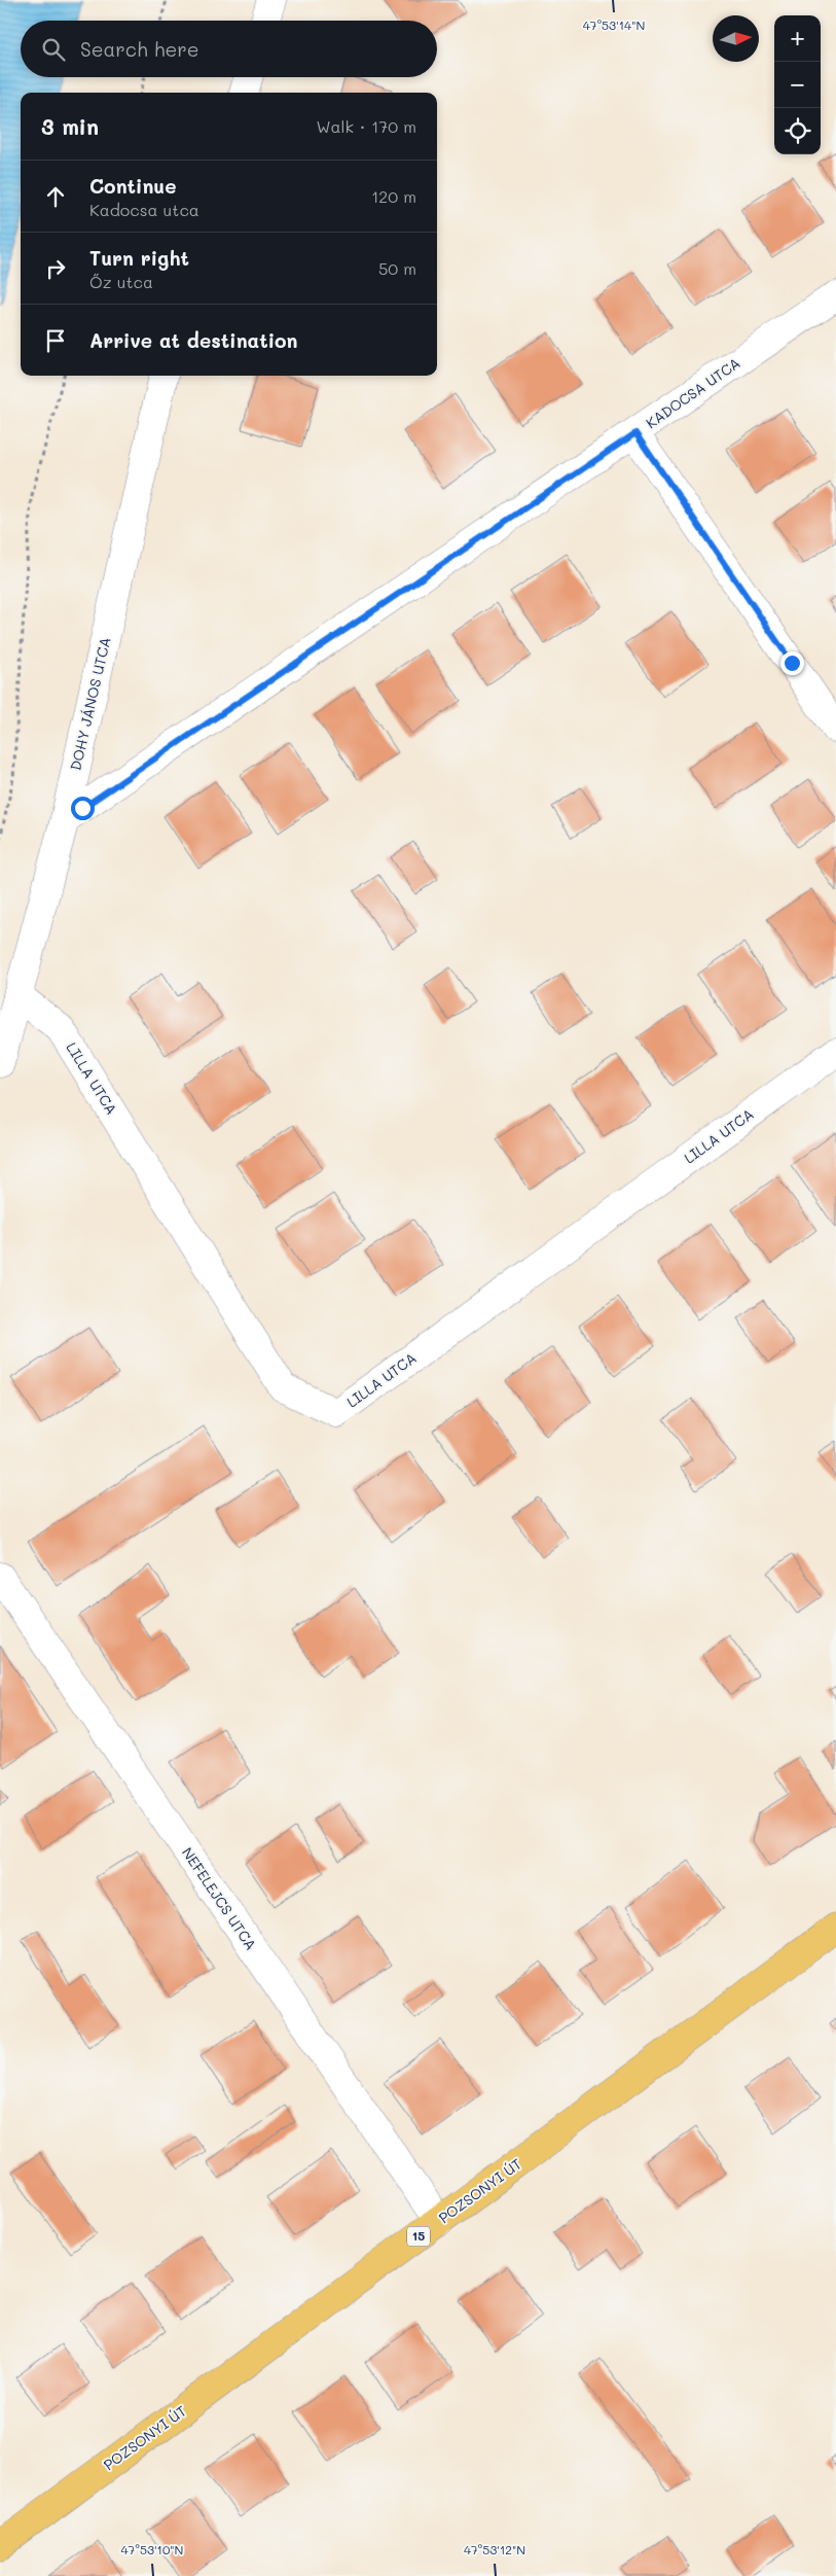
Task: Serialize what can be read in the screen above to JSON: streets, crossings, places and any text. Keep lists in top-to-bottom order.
{
  "streets": {
    "main road": ["POZSONYI ÚT", "15"],
    "street": [
      "KADOCSA UTCA",
      "DOHY JÁNOS UTCA",
      "LILLA UTCA",
      "NEFELEJCS UTCA"
    ]
  },
  "crossings": [
    ["KADOCSA UTCA", "DOHY JÁNOS UTCA"],
    ["DOHY JÁNOS UTCA", "LILLA UTCA"],
    ["NEFELEJCS UTCA", "POZSONYI ÚT"]
  ],
  "north": "right",
  "page": {
    "map_buttons": ["+", "−"],
    "search": "Search here",
    "heading": ["3 min", "Walk · 170 m"],
    "list": [
      ["Continue", "Kadocsa utca", "120 m"],
      ["Turn right", "Őz utca", "50 m"],
      "Arrive at destination"
    ]
  },
  "coordinates": ["47°53'14\"N", "47°53'10\"N", "47°53'12\"N"]
}
